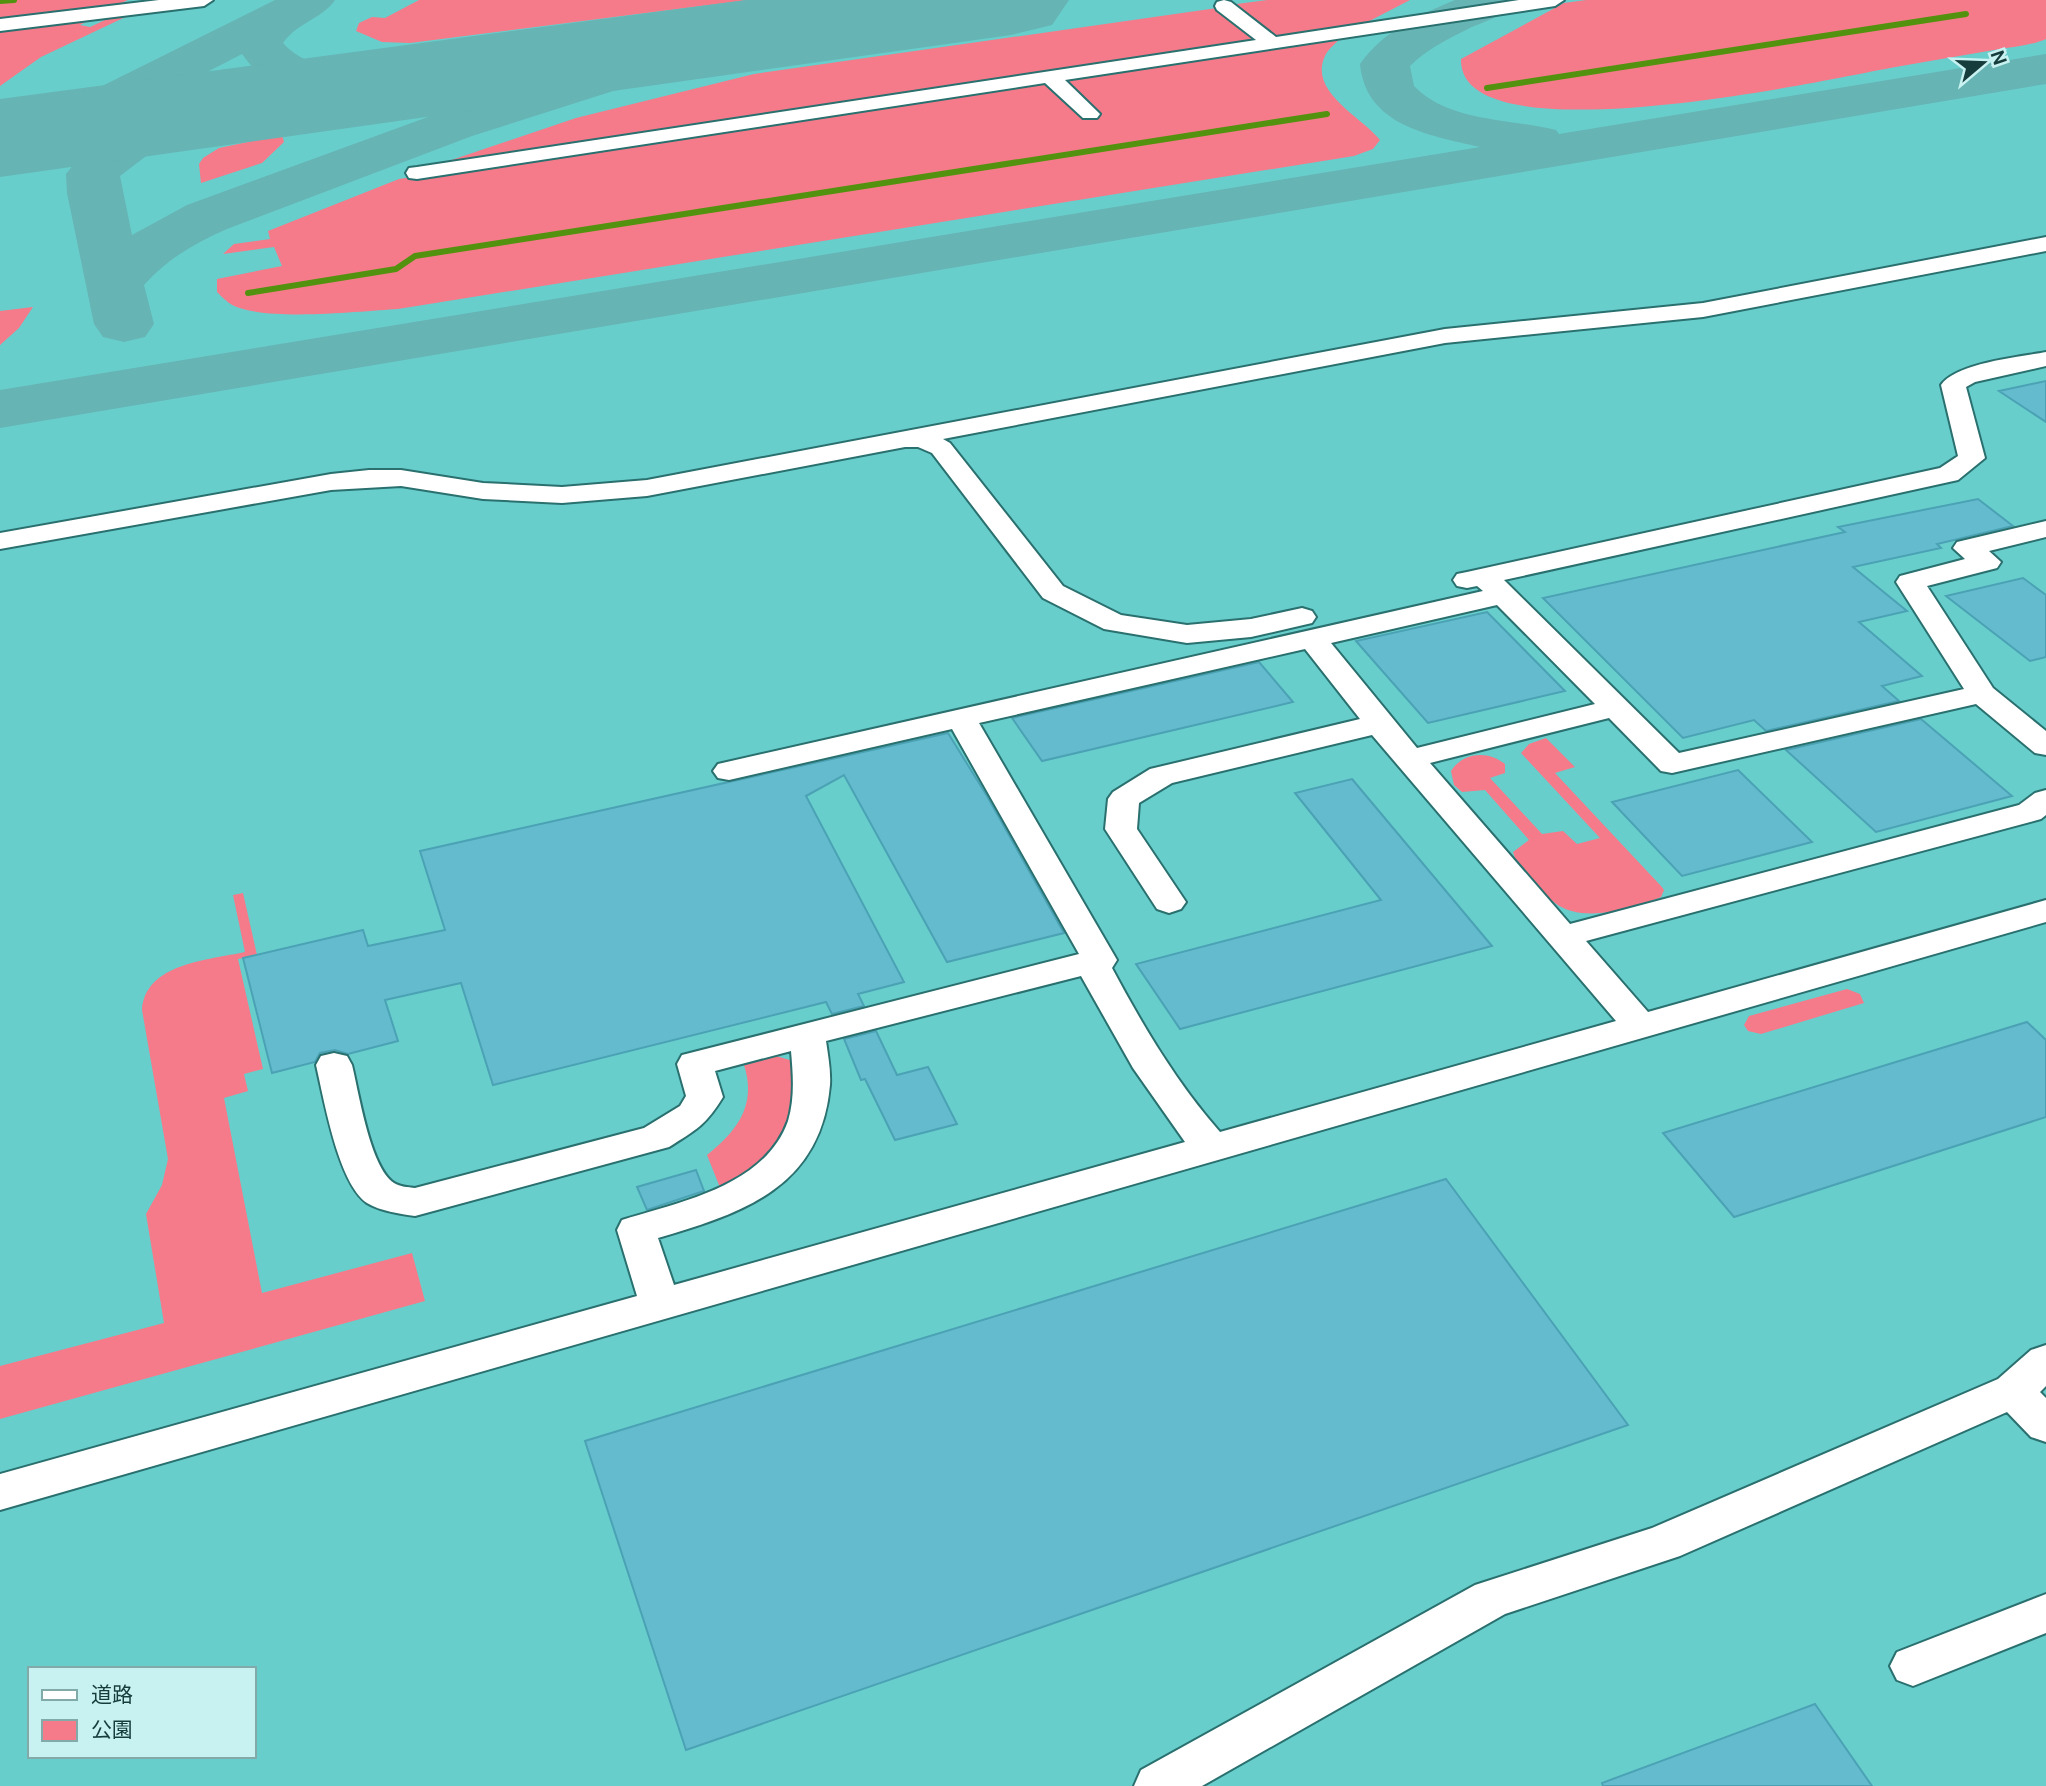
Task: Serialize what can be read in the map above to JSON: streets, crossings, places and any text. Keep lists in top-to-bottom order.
{
  "legend": ["道路", "公園"],
  "north": "right"
}
